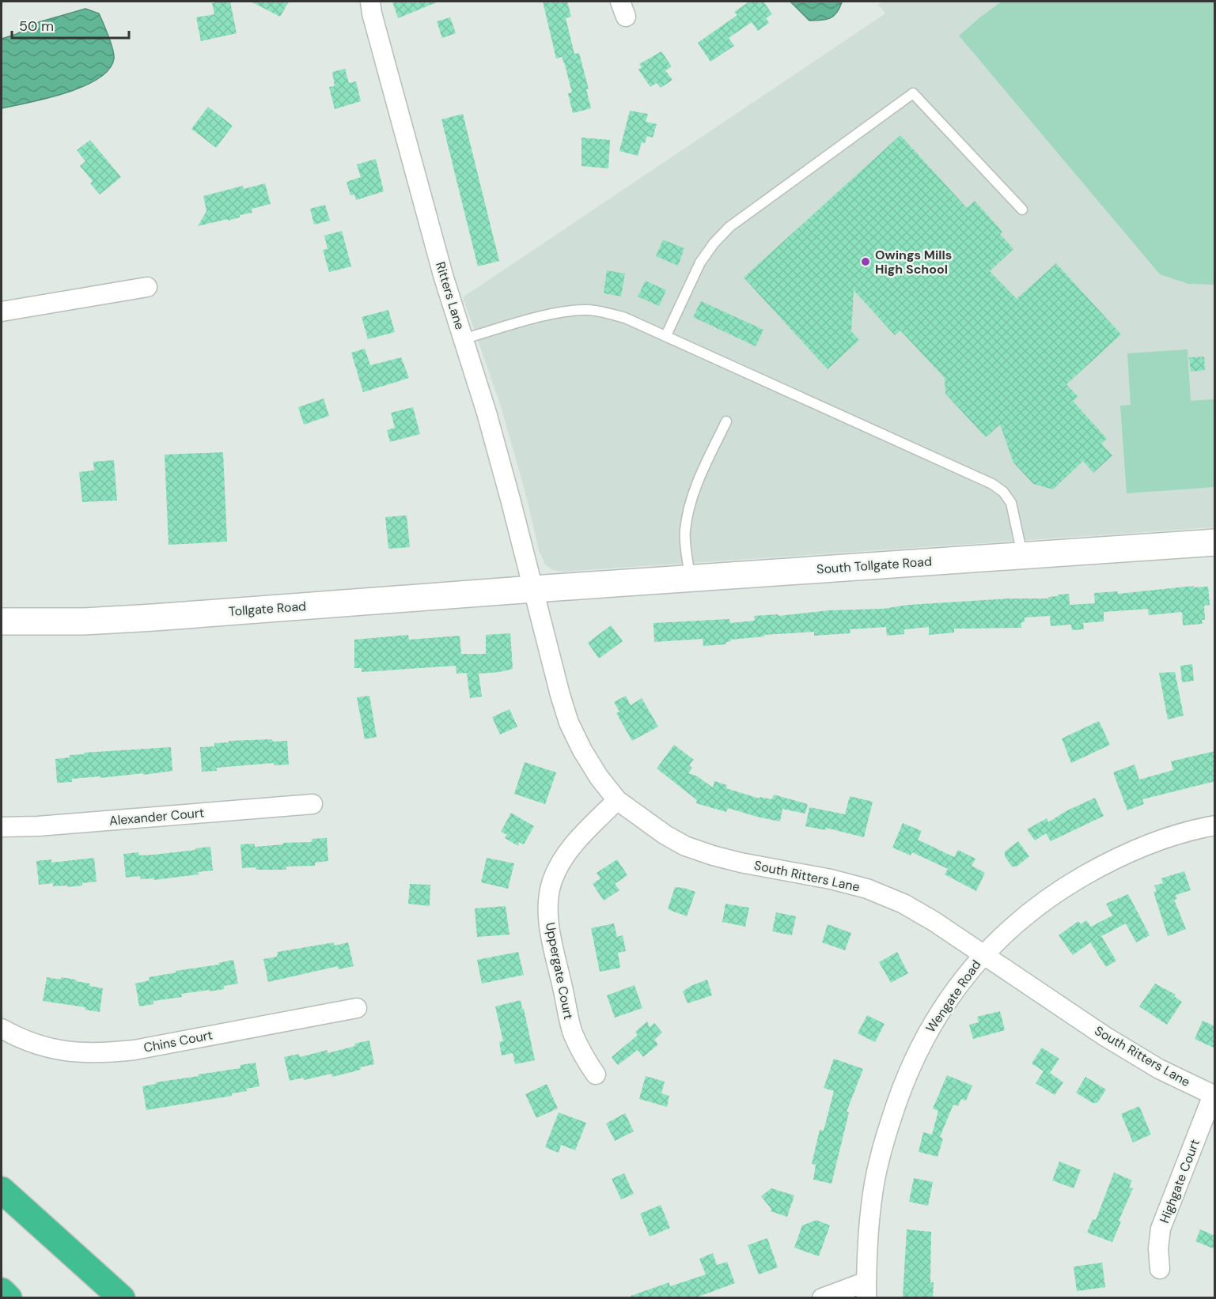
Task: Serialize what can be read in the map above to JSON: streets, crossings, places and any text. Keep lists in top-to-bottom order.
{
  "streets": {
    "street": [
      "Ritters Lane",
      "South Tollgate Road",
      "Tollgate Road",
      "Alexander Court",
      "South Ritters Lane",
      "Uppergate Court",
      "Wengate Road",
      "Chins Court",
      "Highgate Court"
    ]
  },
  "crossings": [
    ["Ritters Lane", "South Tollgate Road"],
    ["Ritters Lane", "Tollgate Road"],
    ["Ritters Lane", "South Ritters Lane"],
    ["South Tollgate Road", "Tollgate Road"],
    ["South Tollgate Road", "South Ritters Lane"],
    ["Tollgate Road", "South Ritters Lane"],
    ["South Ritters Lane", "Uppergate Court"],
    ["South Ritters Lane", "Wengate Road"],
    ["South Ritters Lane", "Highgate Court"]
  ],
  "places": ["Owings Mills High School"],
  "scale_bar": "50 m"
}
